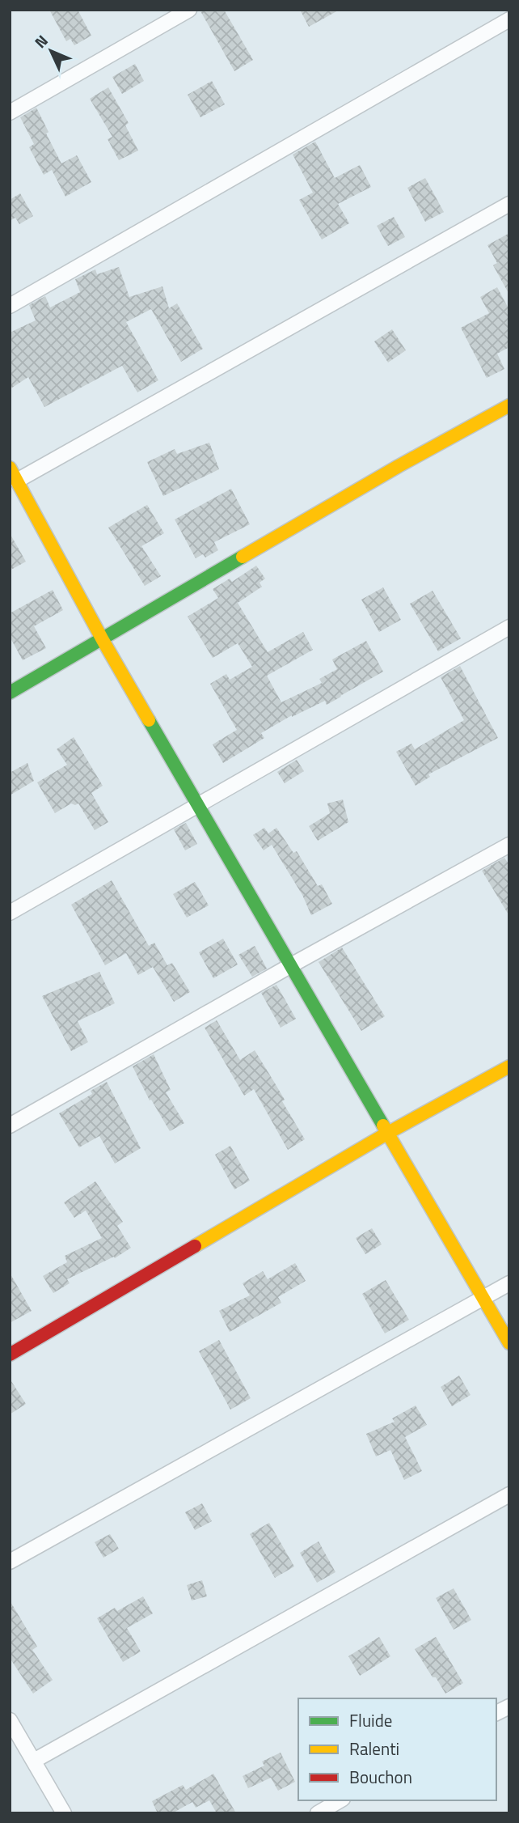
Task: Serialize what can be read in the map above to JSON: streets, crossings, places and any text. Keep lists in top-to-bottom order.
{
  "legend": ["Fluide", "Ralenti", "Bouchon"],
  "north": "top left"
}
